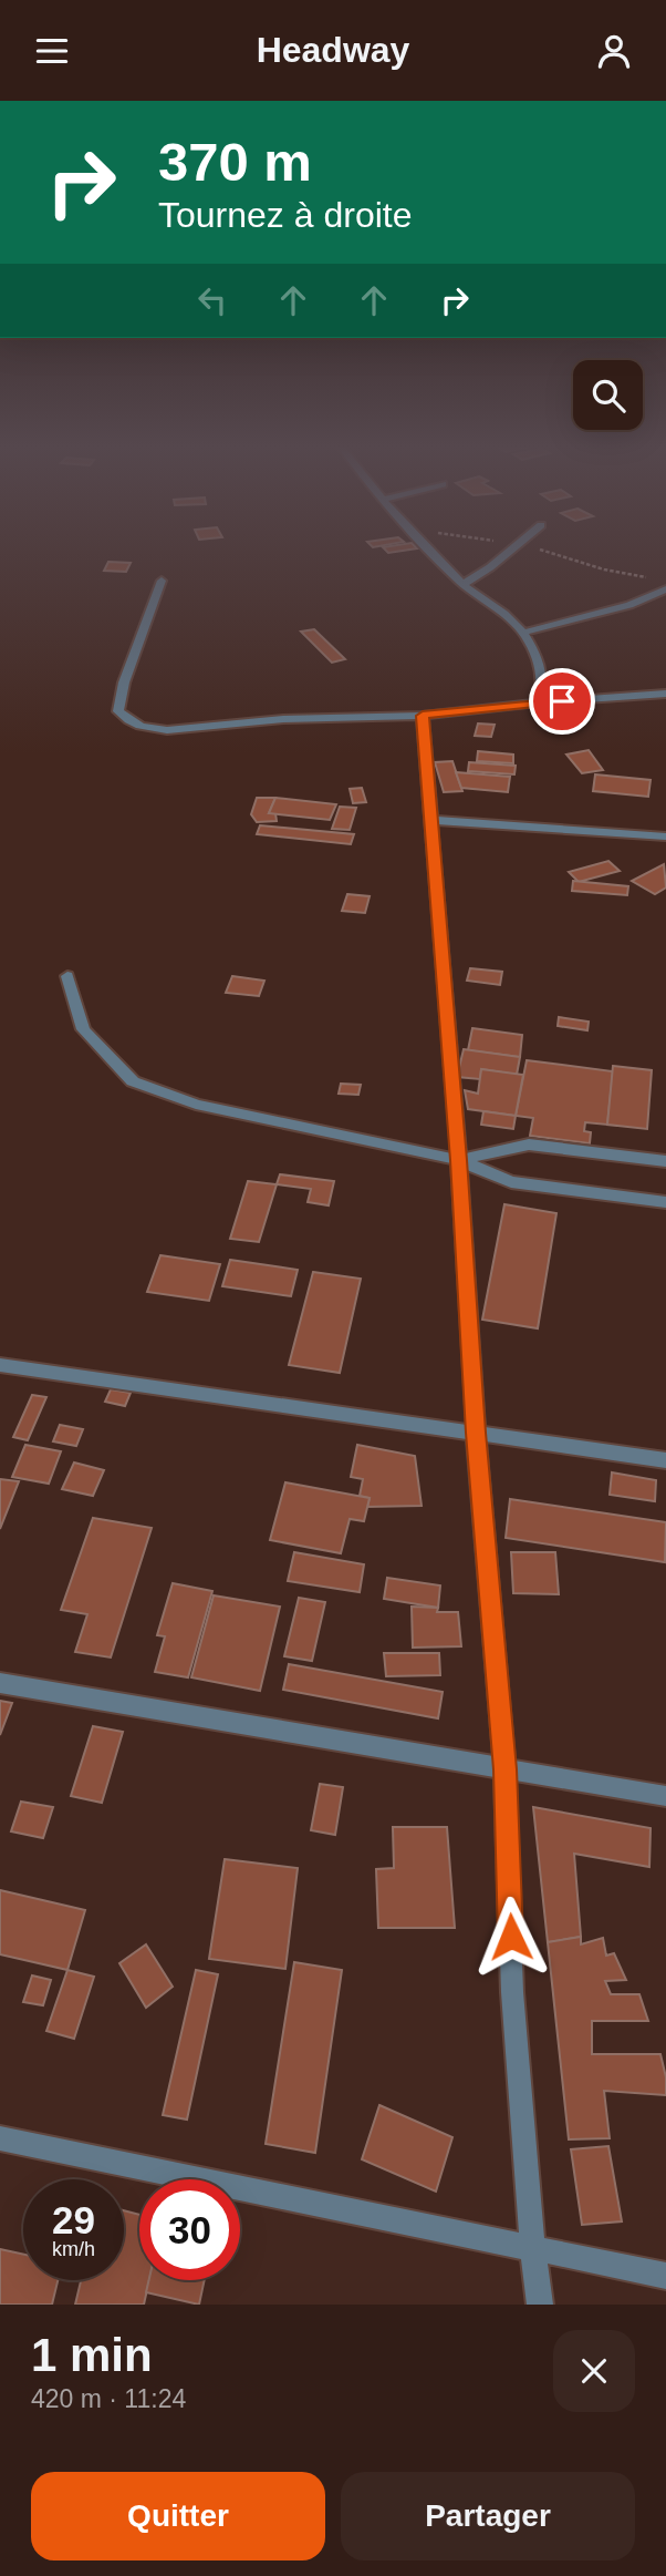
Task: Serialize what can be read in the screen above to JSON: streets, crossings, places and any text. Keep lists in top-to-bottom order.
{
  "page": {
    "header": "Headway",
    "turn": ["370 m", "Tournez à droite"],
    "speed": "29 km/h",
    "limit": "30",
    "heading": ["1 min", "420 m · 11:24"],
    "buttons": ["Quitter", "Partager"]
  }
}
